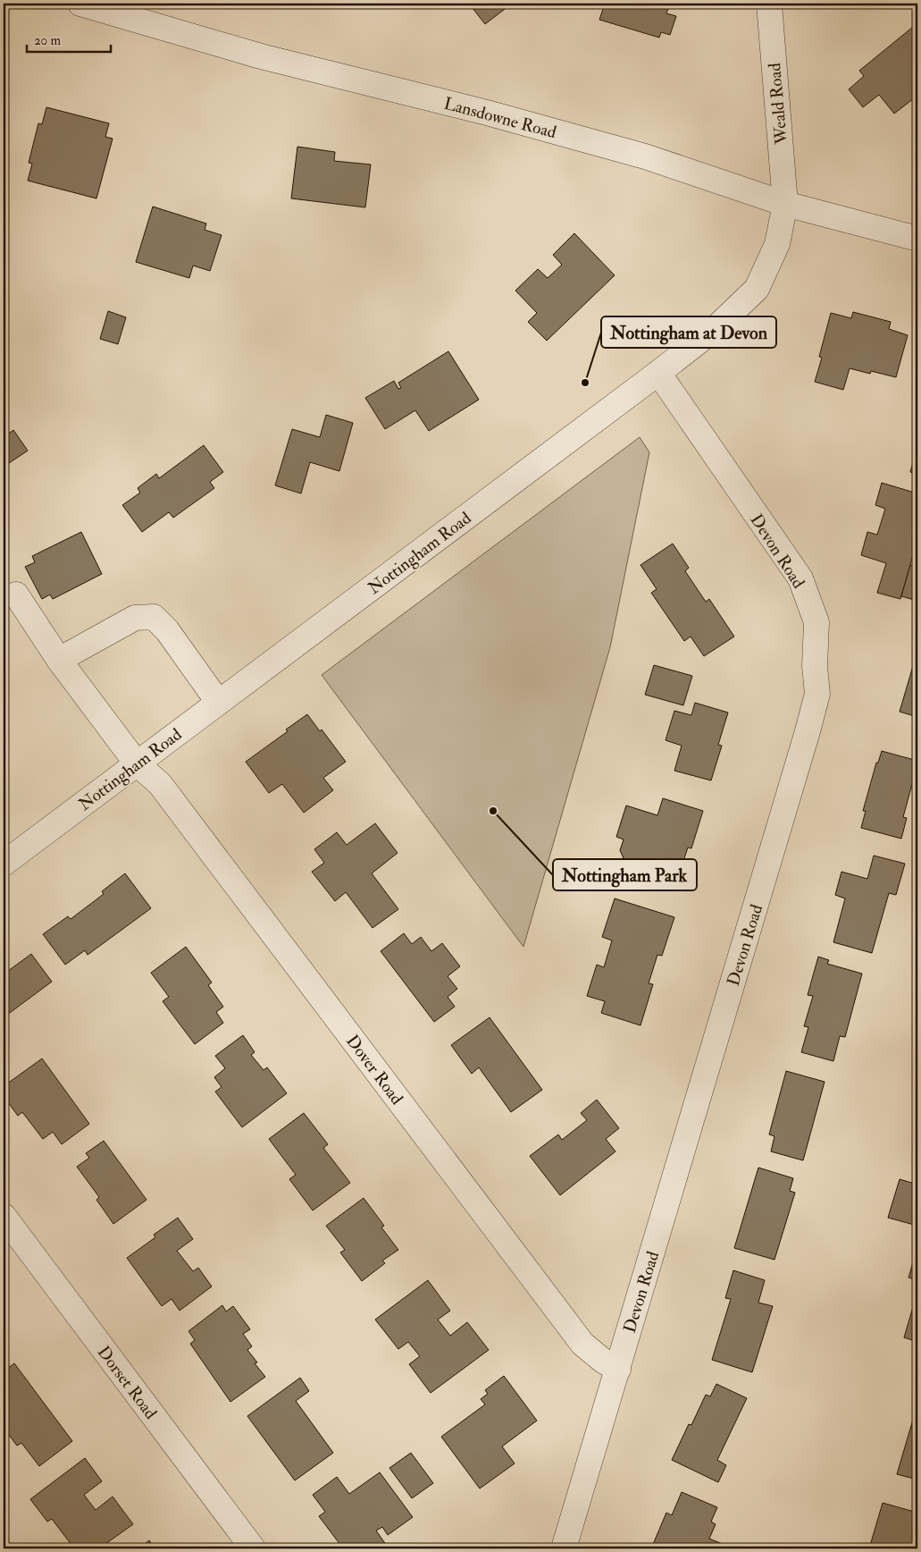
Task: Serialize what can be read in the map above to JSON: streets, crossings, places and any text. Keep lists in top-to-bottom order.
{
  "streets": {
    "street": [
      "Weald Road",
      "Lansdowne Road",
      "Devon Road",
      "Nottingham Road",
      "Dover Road",
      "Dorset Road"
    ]
  },
  "crossings": [
    ["Weald Road", "Lansdowne Road"],
    ["Weald Road", "Nottingham Road"],
    ["Lansdowne Road", "Nottingham Road"],
    ["Devon Road", "Nottingham Road"],
    ["Devon Road", "Dover Road"],
    ["Nottingham Road", "Dover Road"]
  ],
  "places": ["Nottingham at Devon", "Nottingham Park"],
  "scale_bar": "20 m"
}
